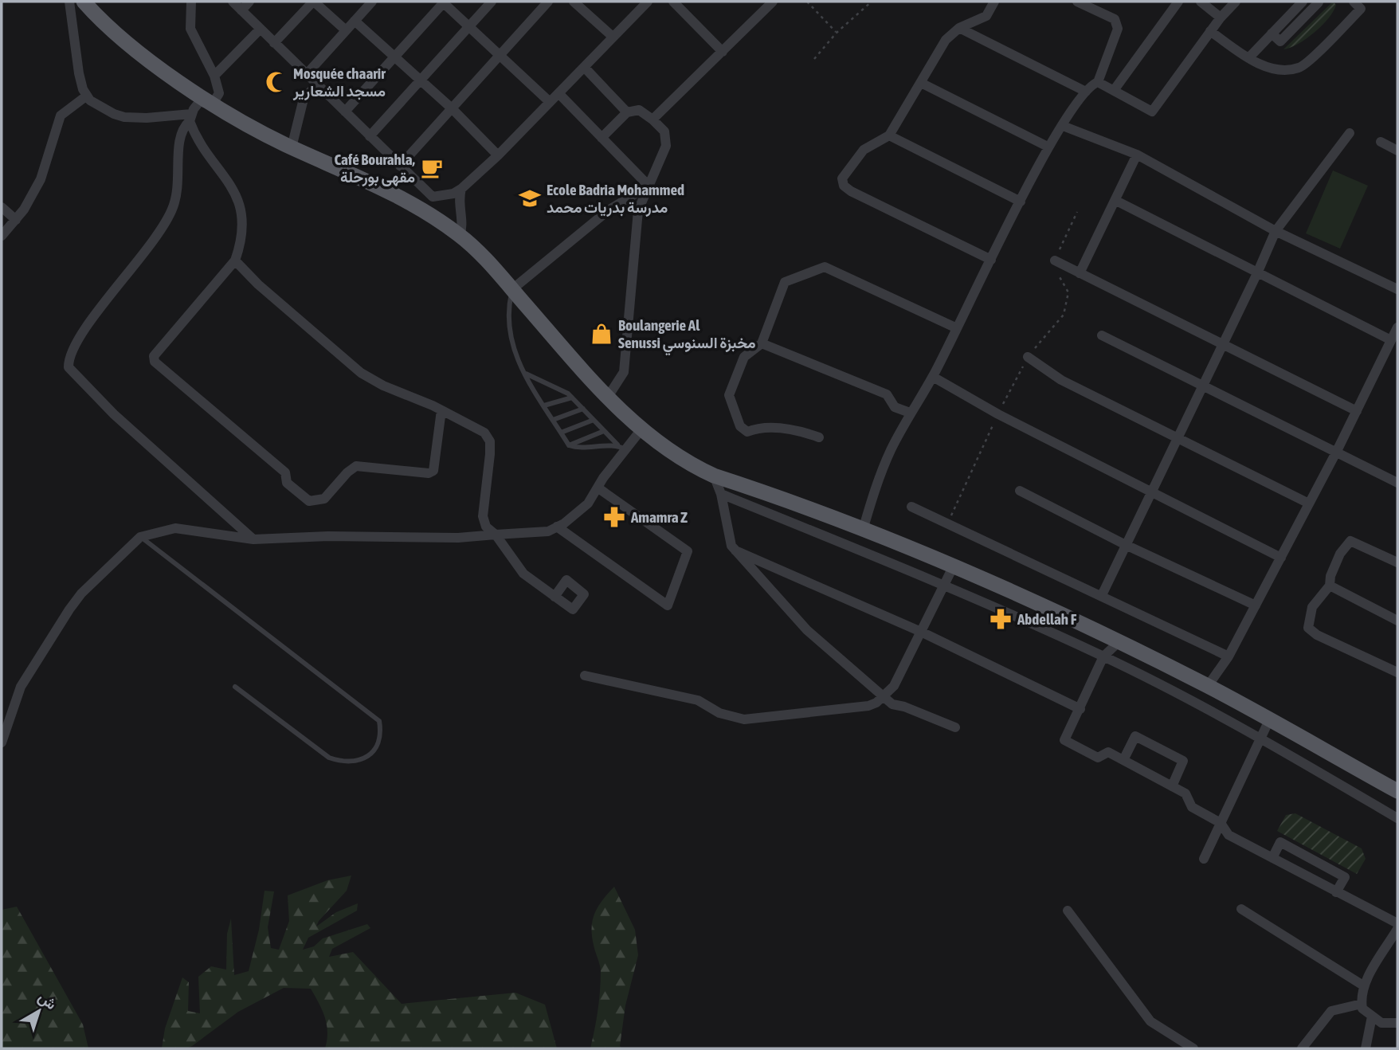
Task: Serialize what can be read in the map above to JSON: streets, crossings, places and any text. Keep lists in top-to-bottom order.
{
  "places": {
    "mosque": ["Mosquée chaarir مسجد الشعارير"],
    "cafe": ["Café Bourahla, مقهى بورحلة"],
    "school or university": ["Ecole Badria Mohammed مدرسة بدريات محمد"],
    "shop": ["Boulangerie Al Senussi مخبزة السنوسي"],
    "pharmacy": ["Amamra Z", "Abdellah F"]
  },
  "north": "top right"
}
